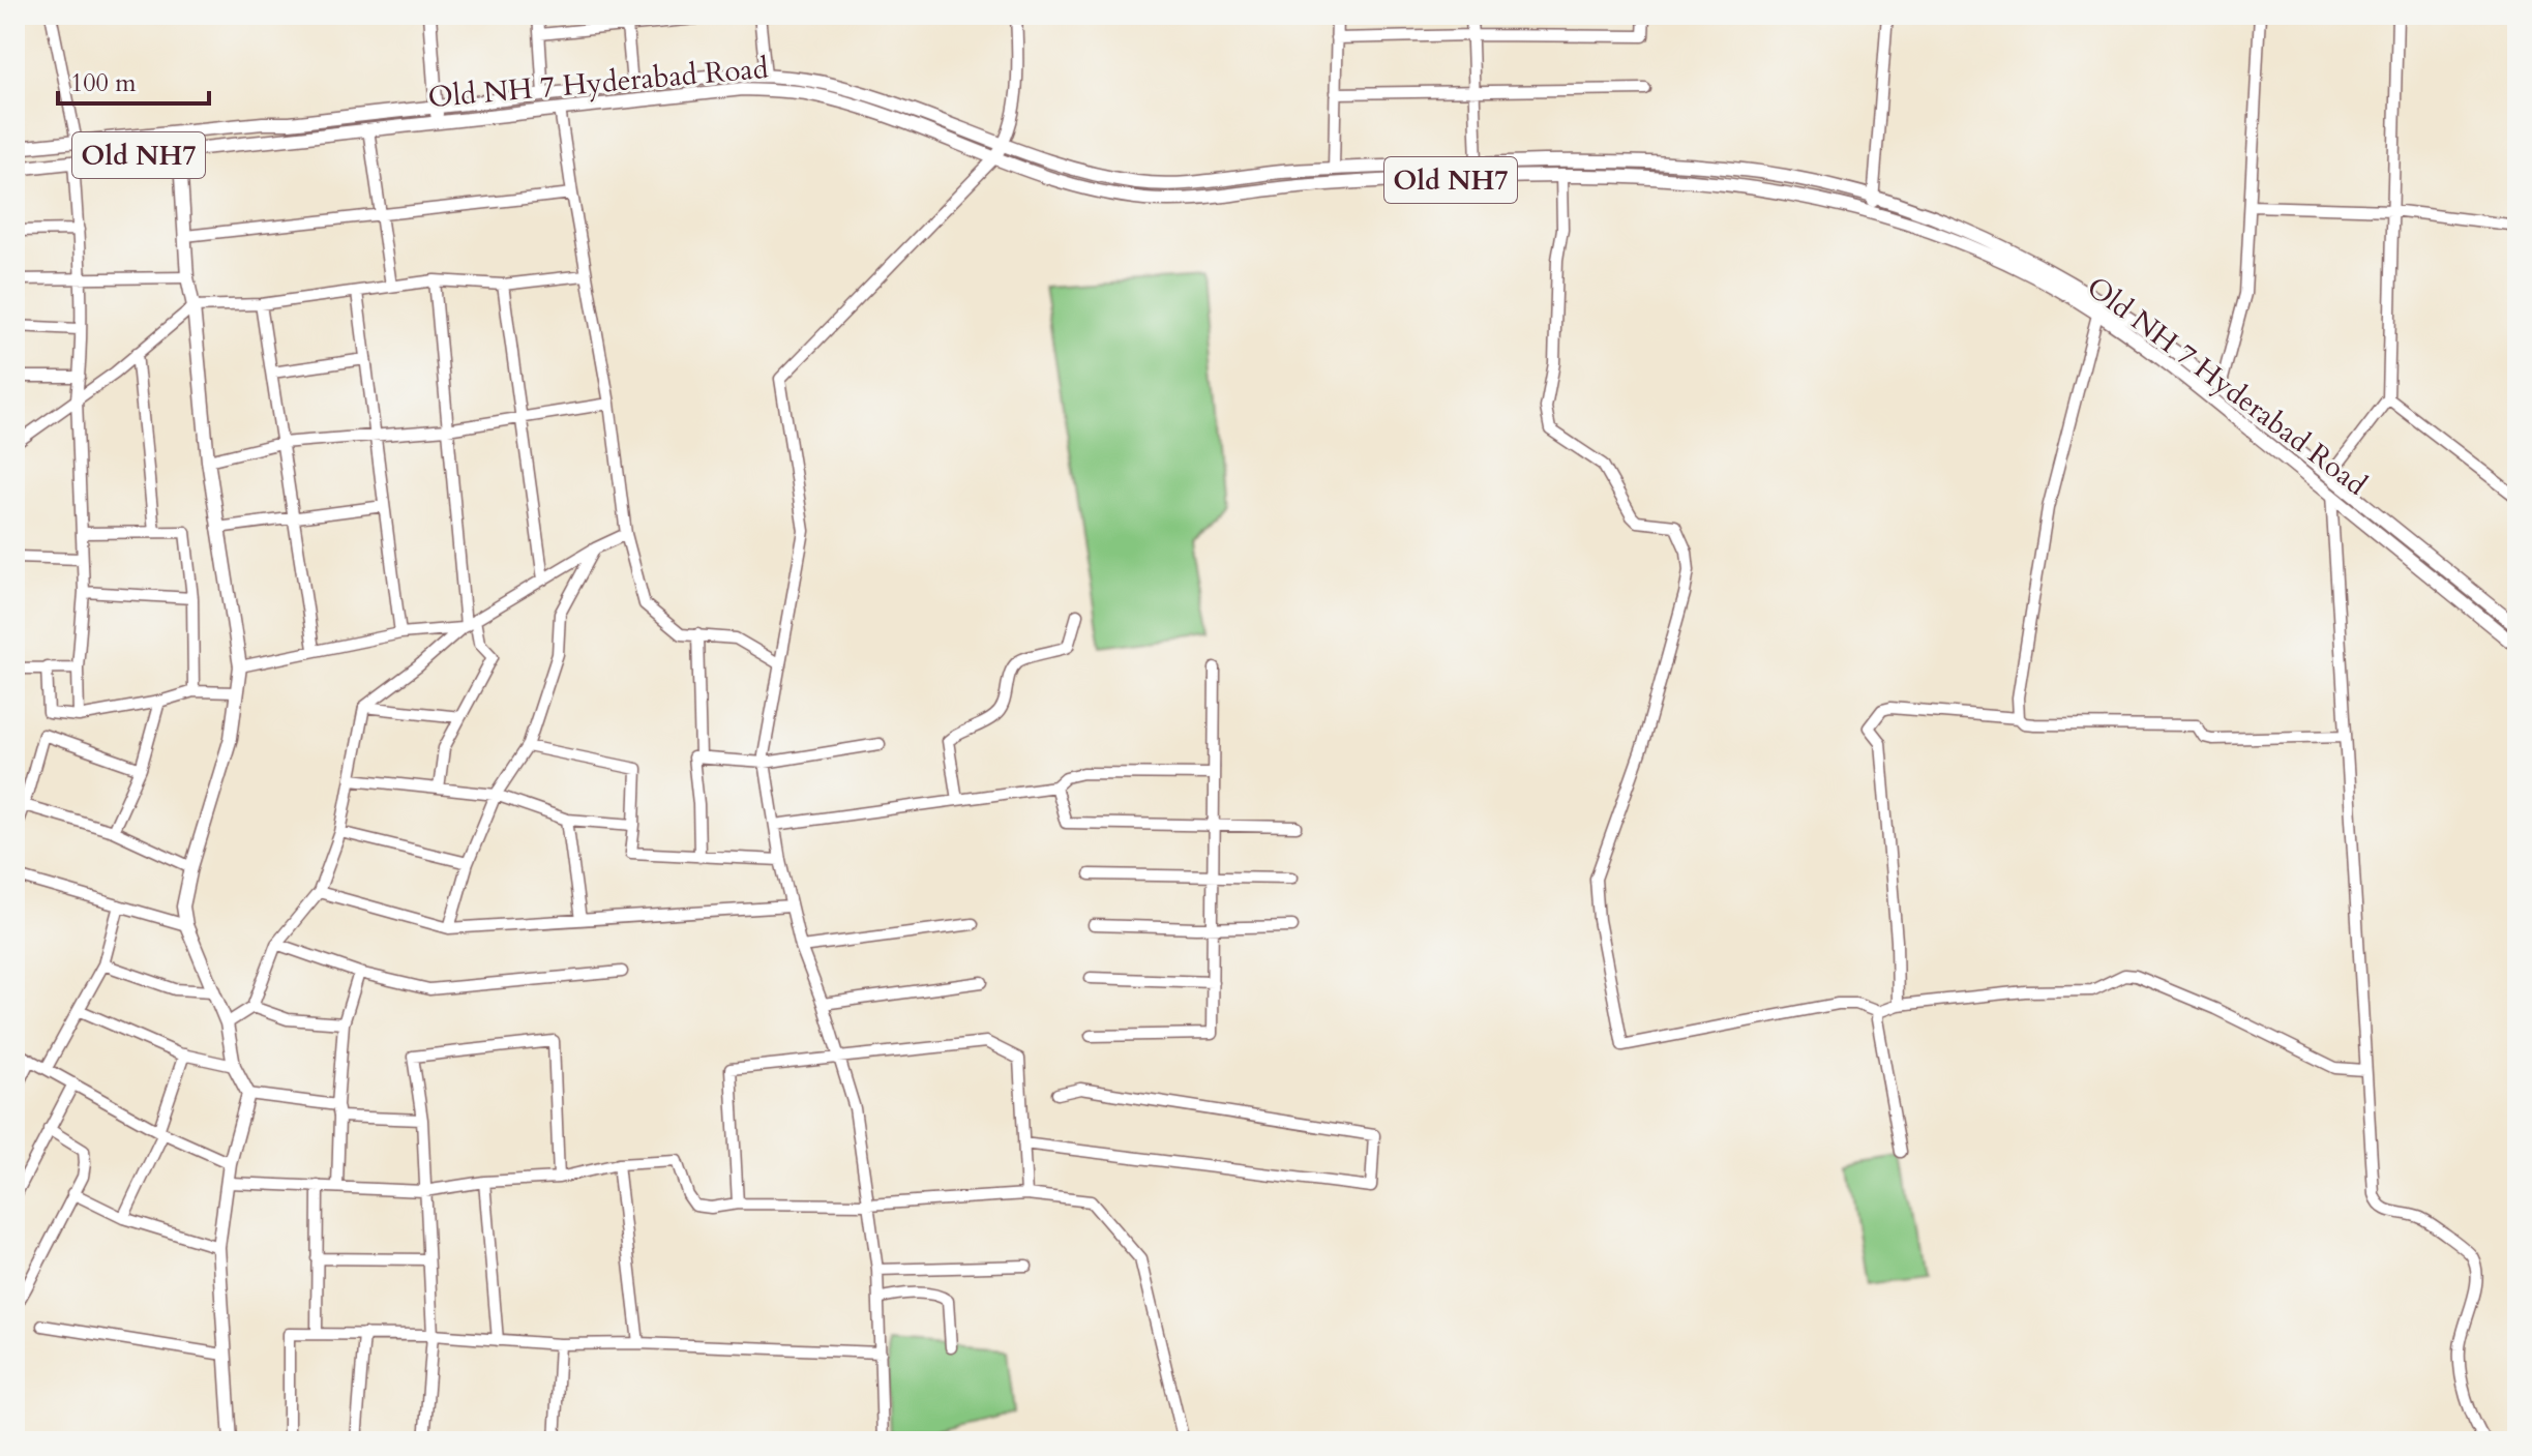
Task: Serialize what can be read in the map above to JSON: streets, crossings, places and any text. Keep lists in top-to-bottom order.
{
  "streets": {
    "main road": ["Old NH 7 Hyderabad Road", "Old NH7"]
  },
  "scale_bar": "100 m"
}
